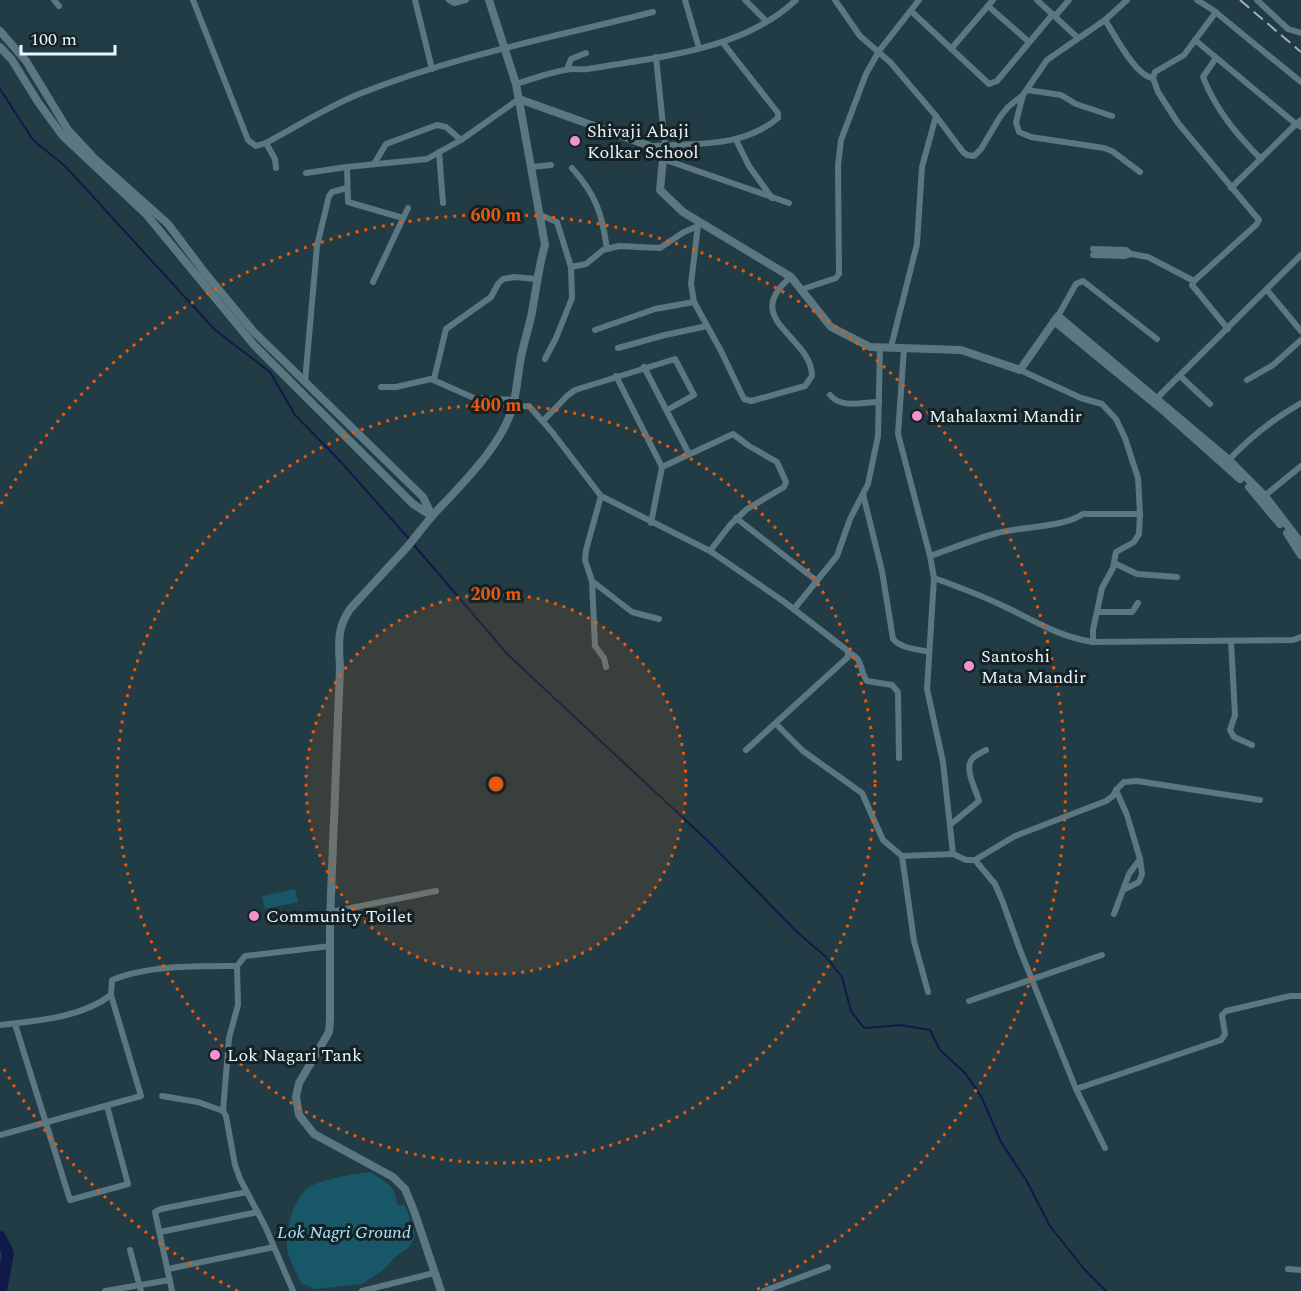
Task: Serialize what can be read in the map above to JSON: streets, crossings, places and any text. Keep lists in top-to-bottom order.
{
  "parks": ["Lok Nagri Ground"],
  "places": [
    "Shivaji Abaji Kolkar School",
    "Mahalaxmi Mandir",
    "Santoshi Mata Mandir",
    "Community Toilet",
    "Lok Nagari Tank"
  ],
  "scale_bar": "100 m",
  "rings": ["600 m", "400 m", "200 m"]
}
